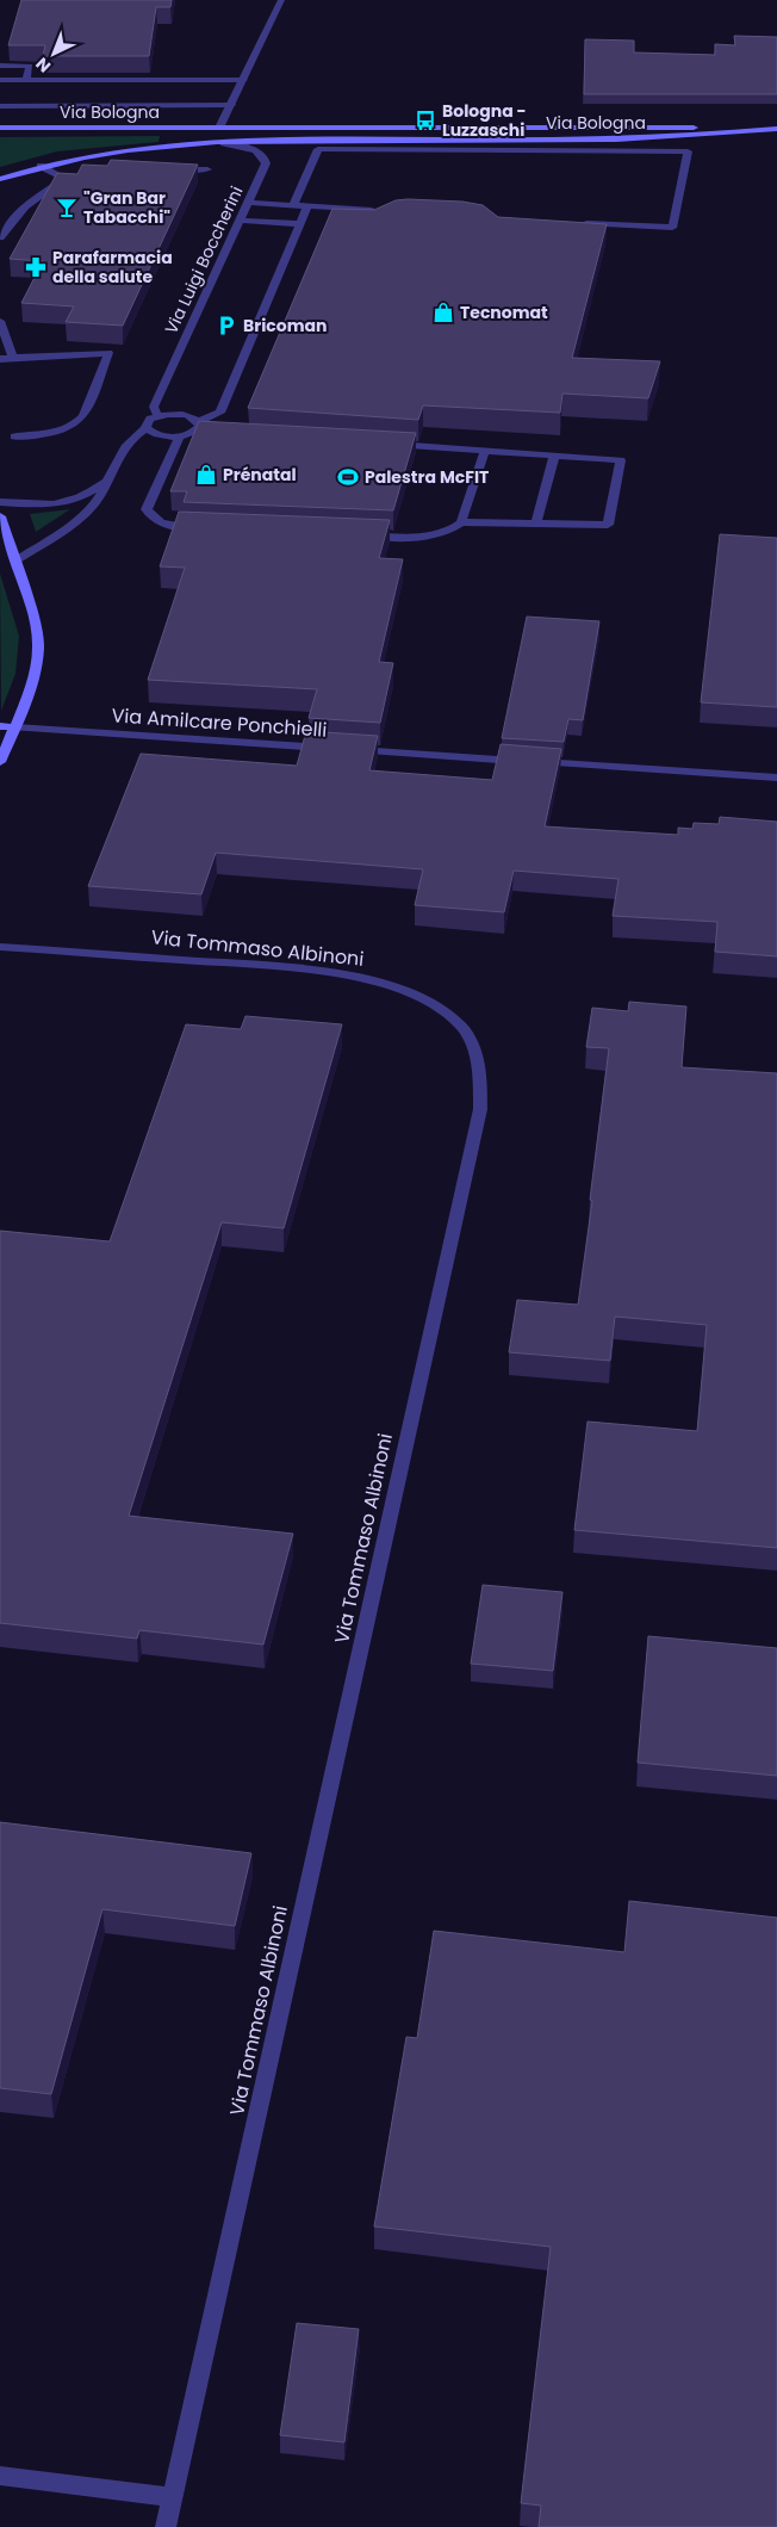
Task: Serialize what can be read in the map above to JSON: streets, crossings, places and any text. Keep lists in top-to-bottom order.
{
  "streets": {
    "main road": ["Via Bologna"],
    "street": ["Via Luigi Boccherini", "Via Amilcare Ponchielli", "Via Tommaso Albinoni"]
  },
  "crossings": [
    ["Via Bologna", "Via Luigi Boccherini"]
  ],
  "places": {
    "bus stop": ["Bologna - Luzzaschi"],
    "bar": ["\"Gran Bar Tabacchi\""],
    "pharmacy": ["Parafarmacia della salute"],
    "shop": ["Tecnomat", "Prénatal"],
    "parking": ["Bricoman"],
    "sports": ["Palestra McFIT"]
  },
  "north": "bottom left"
}
